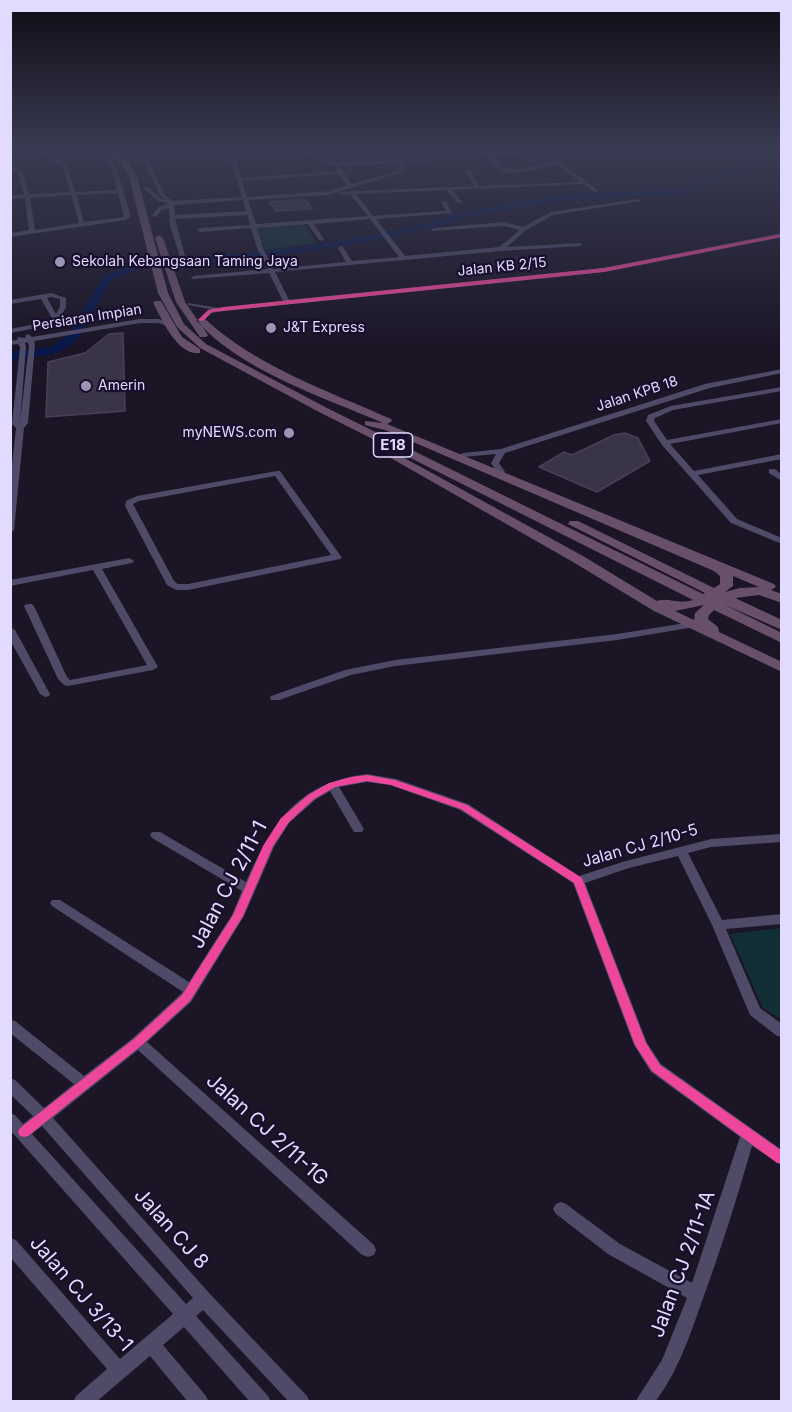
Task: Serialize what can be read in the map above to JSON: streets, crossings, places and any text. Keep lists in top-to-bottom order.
{
  "streets": {
    "highway": ["E18"],
    "street": [
      "Jalan KB 2/15",
      "Persiaran Impian",
      "Jalan KPB 18",
      "Jalan CJ 2/10-5",
      "Jalan CJ 2/11-1",
      "Jalan CJ 2/11-1G",
      "Jalan CJ 8",
      "Jalan CJ 2/11-1A",
      "Jalan CJ 3/13-1"
    ]
  },
  "crossings": [
    ["Jalan CJ 2/10-5", "Jalan CJ 2/11-1"],
    ["Jalan CJ 2/11-1", "Jalan CJ 2/11-1G"],
    ["Jalan CJ 2/11-1", "Jalan CJ 8"]
  ],
  "places": [
    "Sekolah Kebangsaan Taming Jaya",
    "J&T Express",
    "Amerin",
    "myNEWS.com"
  ]
}
